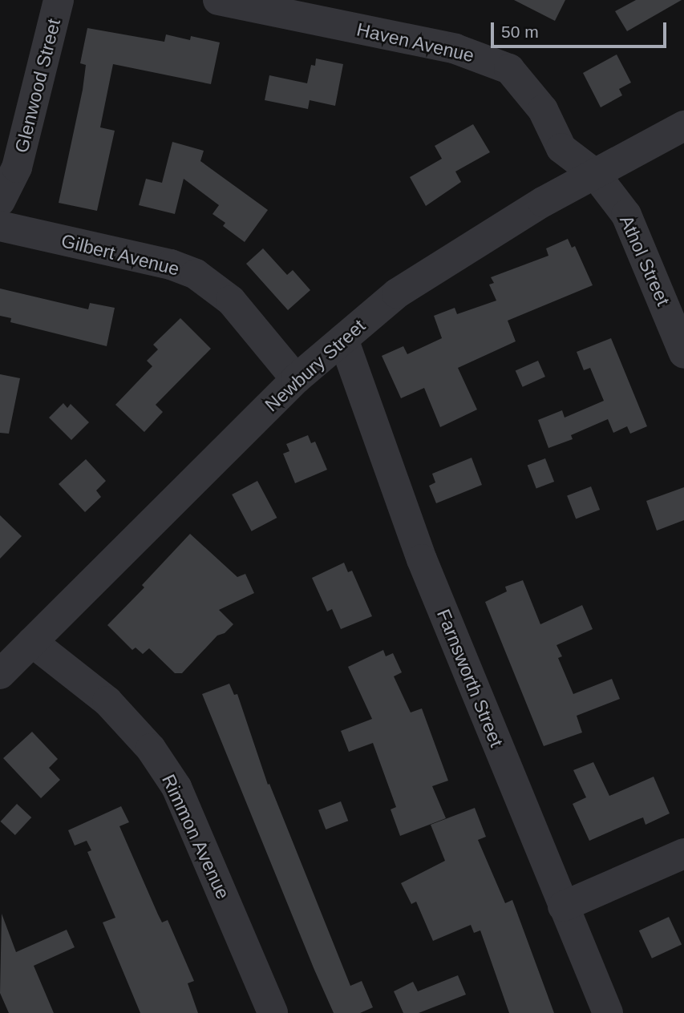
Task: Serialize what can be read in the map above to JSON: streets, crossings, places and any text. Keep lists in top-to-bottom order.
{
  "streets": {
    "street": [
      "Haven Avenue",
      "Glenwood Street",
      "Gilbert Avenue",
      "Athol Street",
      "Newbury Street",
      "Farnsworth Street",
      "Rimmon Avenue"
    ]
  },
  "crossings": [
    ["Haven Avenue", "Athol Street"],
    ["Haven Avenue", "Newbury Street"],
    ["Gilbert Avenue", "Newbury Street"],
    ["Athol Street", "Newbury Street"],
    ["Newbury Street", "Farnsworth Street"],
    ["Newbury Street", "Rimmon Avenue"]
  ],
  "scale_bar": "50 m"
}
